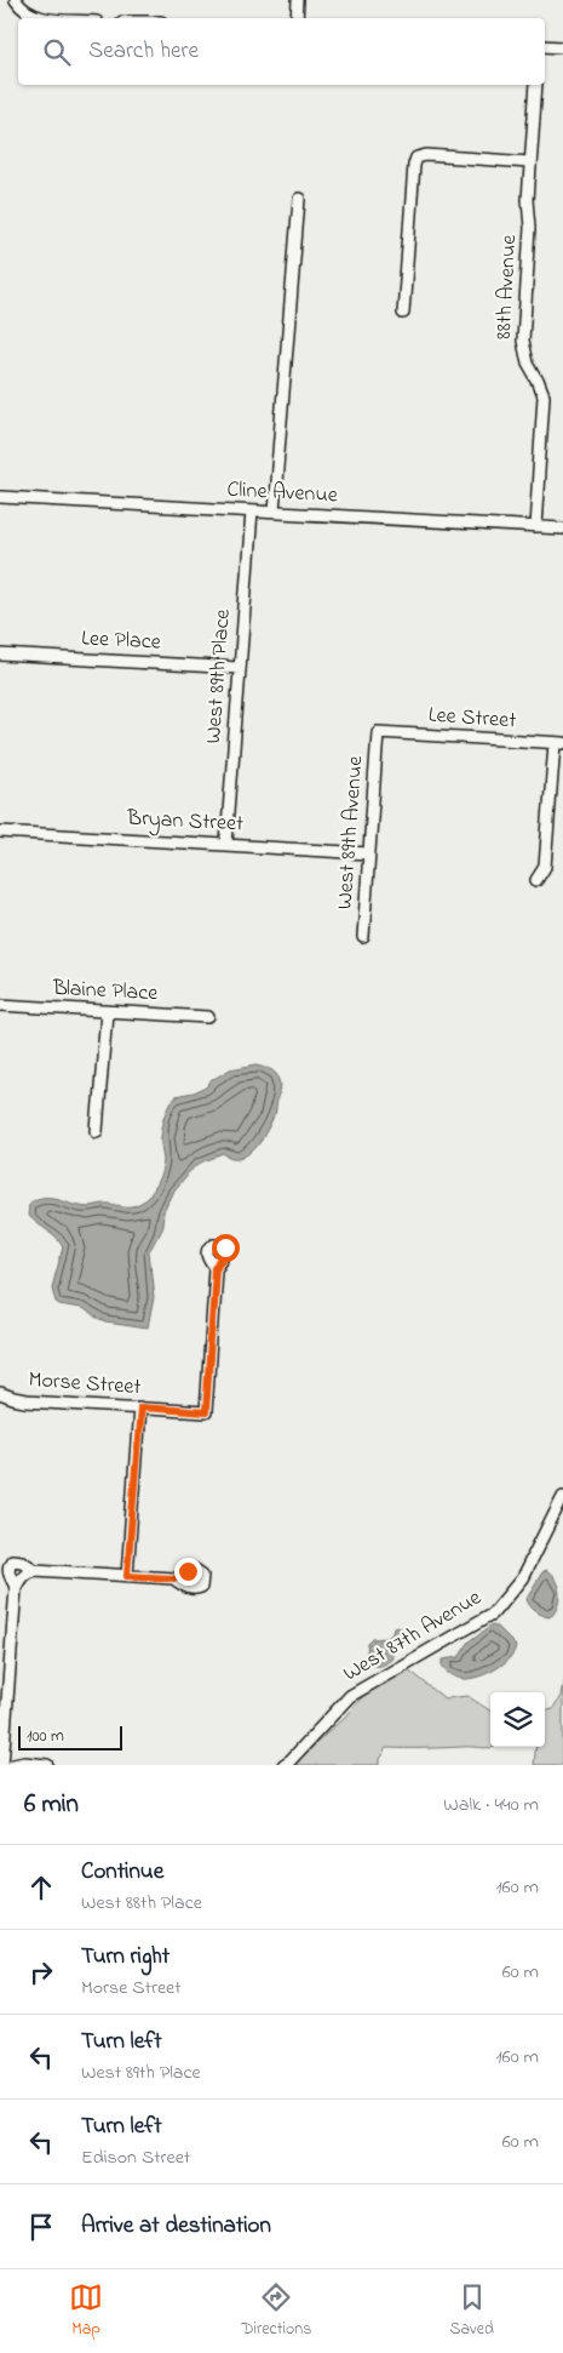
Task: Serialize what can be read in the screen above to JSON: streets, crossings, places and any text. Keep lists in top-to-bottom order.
{
  "streets": {
    "street": [
      "88th Avenue",
      "Cline Avenue",
      "Lee Place",
      "West 89th Place",
      "Lee Street",
      "Bryan Street",
      "West 89th Avenue",
      "Blaine Place",
      "Morse Street",
      "West 87th Avenue"
    ]
  },
  "crossings": [
    ["88th Avenue", "Cline Avenue"],
    ["Cline Avenue", "West 89th Place"],
    ["Lee Place", "West 89th Place"],
    ["West 89th Place", "Bryan Street"],
    ["Lee Street", "West 89th Avenue"],
    ["Bryan Street", "West 89th Avenue"]
  ],
  "scale_bar": "100 m",
  "page": {
    "search": "Search here",
    "scale": "100 m",
    "heading": ["6 min", "Walk · 440 m"],
    "list": [
      ["Continue", "West 88th Place", "160 m"],
      ["Turn right", "Morse Street", "60 m"],
      ["Turn left", "West 89th Place", "160 m"],
      ["Turn left", "Edison Street", "60 m"],
      "Arrive at destination"
    ],
    "nav": ["Map", "Directions", "Saved"]
  }
}
